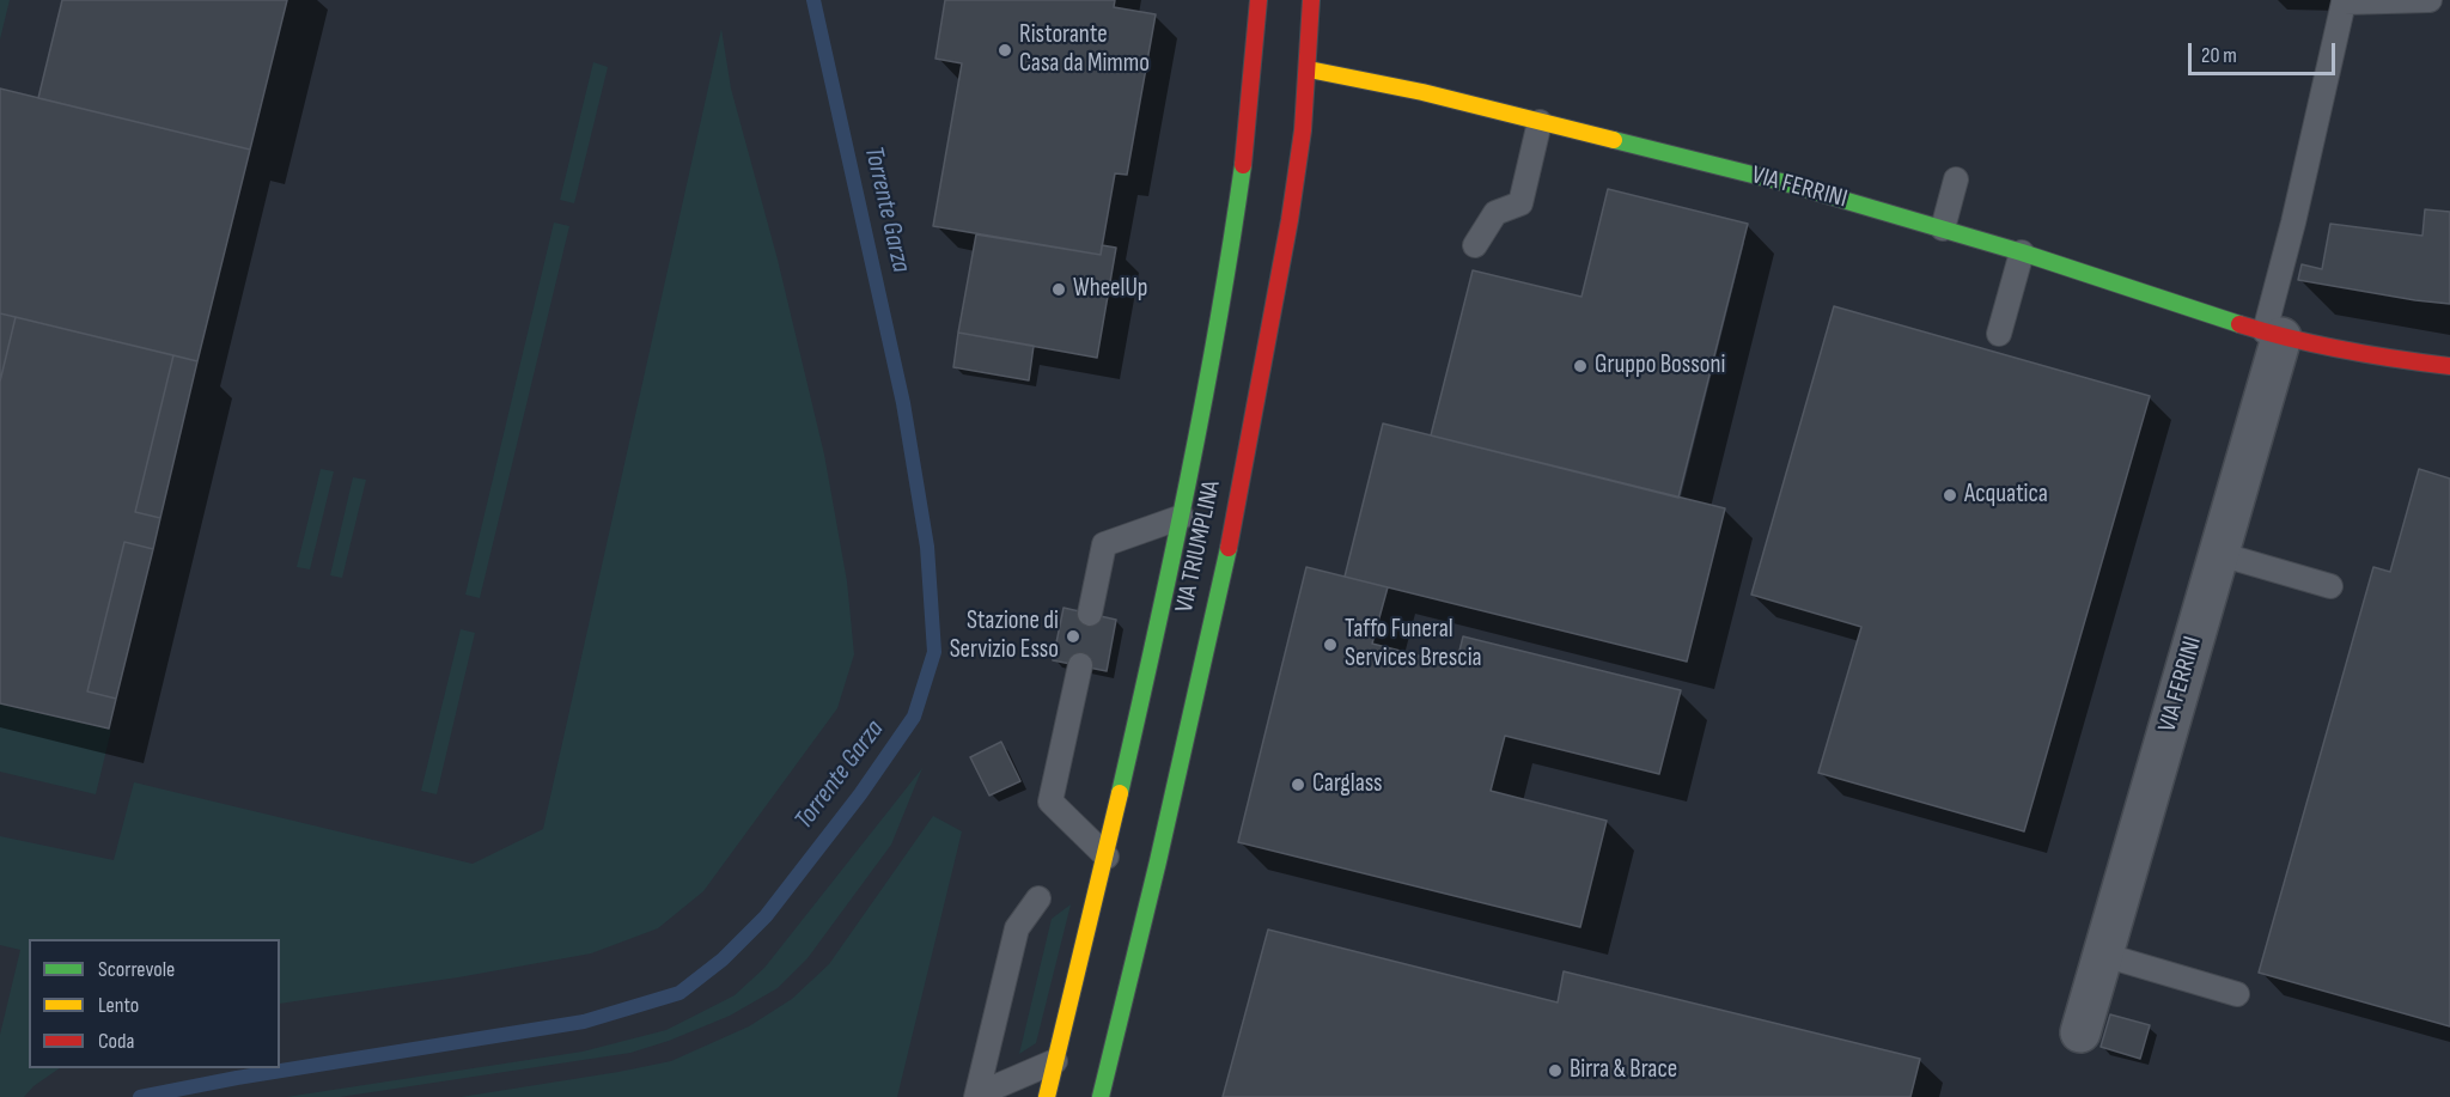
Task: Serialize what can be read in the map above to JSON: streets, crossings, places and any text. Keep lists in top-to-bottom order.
{
  "streets": {
    "main road": ["VIA FERRINI", "VIA TRIUMPLINA"]
  },
  "crossings": [
    ["VIA FERRINI", "VIA TRIUMPLINA"]
  ],
  "water": ["Torrente Garza"],
  "places": [
    "Ristorante Casa da Mimmo",
    "WheelUp",
    "Gruppo Bossoni",
    "Acquatica",
    "Stazione di Servizio Esso",
    "Taffo Funeral Services Brescia",
    "Carglass",
    "Birra & Brace"
  ],
  "legend": ["Scorrevole", "Lento", "Coda"],
  "scale_bar": "20 m"
}
